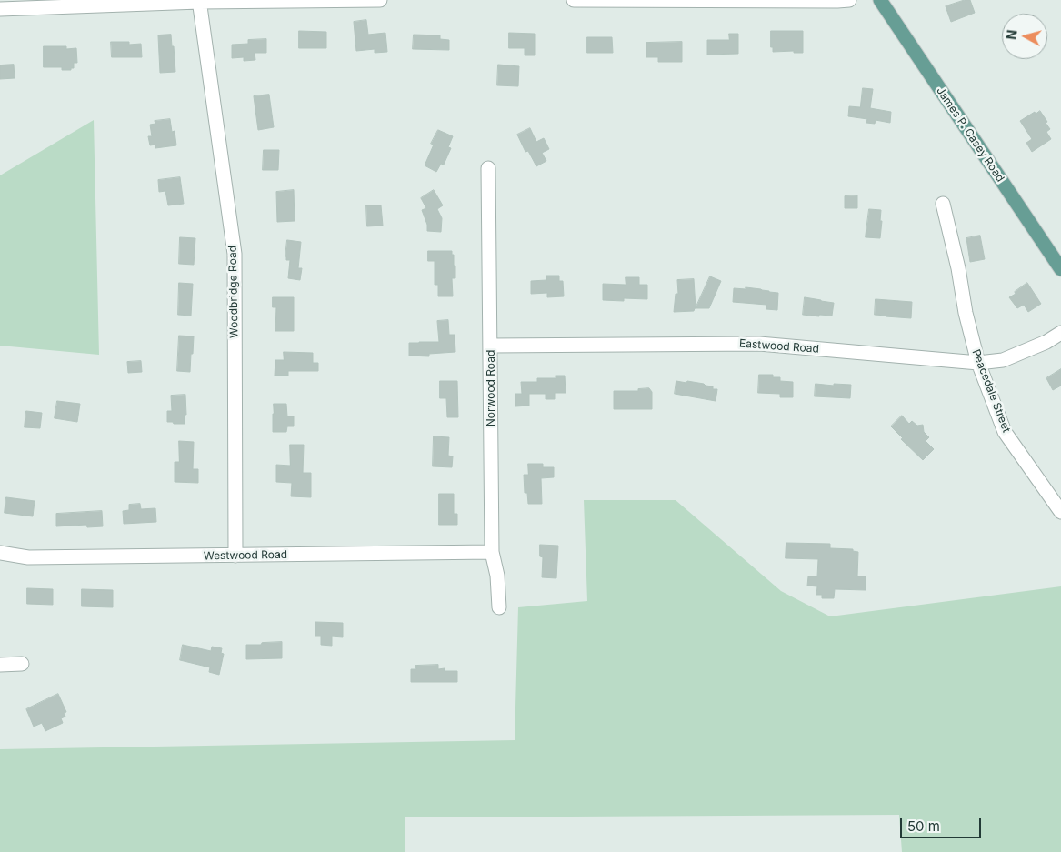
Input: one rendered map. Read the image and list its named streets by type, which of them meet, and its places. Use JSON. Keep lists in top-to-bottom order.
{
  "streets": {
    "main road": ["James P. Casey Road"],
    "street": [
      "Woodbridge Road",
      "Eastwood Road",
      "Norwood Road",
      "Peacedale Street",
      "Westwood Road"
    ]
  },
  "crossings": [
    ["Woodbridge Road", "Westwood Road"],
    ["Eastwood Road", "Norwood Road"],
    ["Eastwood Road", "Peacedale Street"],
    ["Norwood Road", "Westwood Road"]
  ],
  "scale_bar": "50 m",
  "north": "left"
}
